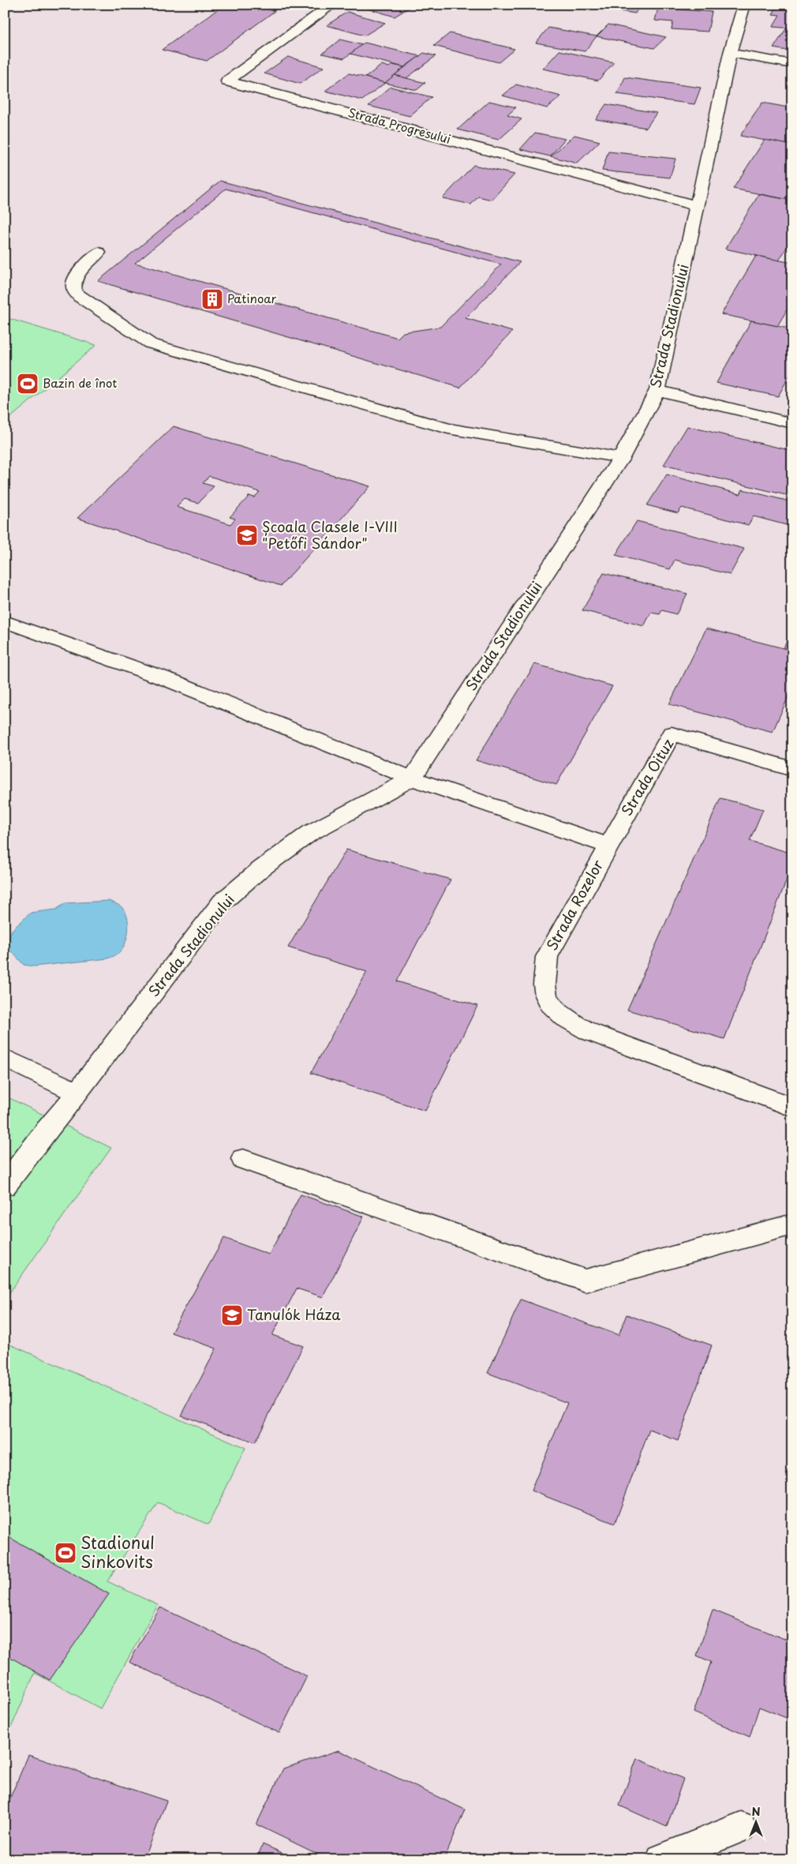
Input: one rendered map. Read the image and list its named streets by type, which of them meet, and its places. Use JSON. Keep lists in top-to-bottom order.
{
  "streets": {
    "street": [
      "Strada Progresului",
      "Strada Stadionului",
      "Strada Oituz",
      "Strada Rozelor"
    ]
  },
  "crossings": [
    ["Strada Progresului", "Strada Stadionului"],
    ["Strada Stadionului", "Strada Rozelor"],
    ["Strada Oituz", "Strada Rozelor"]
  ],
  "places": {
    "building": ["Patinoar"],
    "sports": ["Bazin de înot", "Stadionul Sinkovits"],
    "school or university": ["Școala Clasele I-VIII \"Petőfi Sándor\"", "Tanulók Háza"]
  },
  "north": "top"
}
